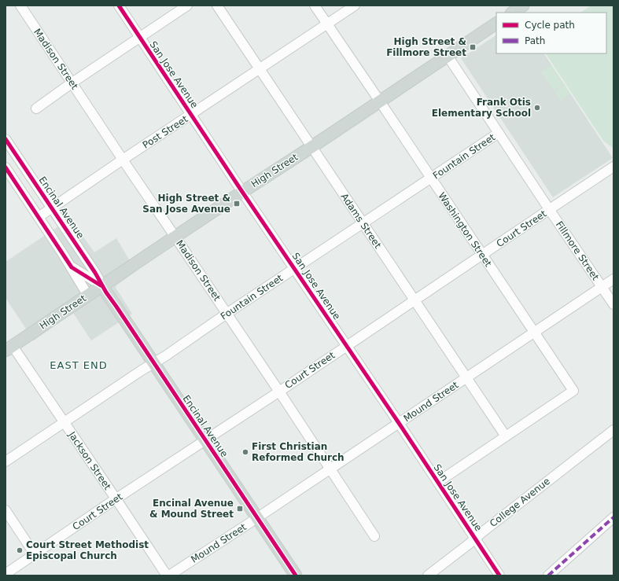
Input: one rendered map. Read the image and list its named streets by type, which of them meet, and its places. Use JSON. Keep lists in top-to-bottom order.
{
  "streets": {
    "main road": ["High Street", "Encinal Avenue"],
    "street": [
      "Madison Street",
      "San Jose Avenue",
      "Post Street",
      "Fountain Street",
      "Adams Street",
      "Court Street",
      "Washington Street",
      "Fillmore Street",
      "Mound Street",
      "Jackson Street",
      "College Avenue"
    ]
  },
  "crossings": [
    ["Madison Street", "Post Street"],
    ["Madison Street", "Fountain Street"],
    ["Madison Street", "High Street"],
    ["Madison Street", "Court Street"],
    ["Madison Street", "Mound Street"],
    ["San Jose Avenue", "Post Street"],
    ["San Jose Avenue", "Fountain Street"],
    ["San Jose Avenue", "High Street"],
    ["San Jose Avenue", "Court Street"],
    ["San Jose Avenue", "Mound Street"],
    ["San Jose Avenue", "College Avenue"],
    ["Post Street", "Encinal Avenue"],
    ["Post Street", "Adams Street"],
    ["Post Street", "Washington Street"],
    ["Fountain Street", "Encinal Avenue"],
    ["Fountain Street", "Adams Street"],
    ["Fountain Street", "Washington Street"],
    ["Fountain Street", "Fillmore Street"],
    ["Fountain Street", "Jackson Street"],
    ["High Street", "Encinal Avenue"],
    ["High Street", "Adams Street"],
    ["High Street", "Washington Street"],
    ["High Street", "Fillmore Street"],
    ["High Street", "Jackson Street"],
    ["Encinal Avenue", "Court Street"],
    ["Encinal Avenue", "Mound Street"],
    ["Adams Street", "Court Street"],
    ["Adams Street", "Washington Street"],
    ["Adams Street", "Mound Street"],
    ["Court Street", "Washington Street"],
    ["Court Street", "Fillmore Street"],
    ["Court Street", "Jackson Street"],
    ["Washington Street", "Mound Street"],
    ["Fillmore Street", "Mound Street"]
  ],
  "districts": ["EAST END"],
  "places": {
    "transit": ["High Street & Fillmore Street", "High Street & San Jose Avenue", "Encinal Avenue & Mound Street"],
    "other": ["Frank Otis Elementary School", "First Christian Reformed Church", "Court Street Methodist Episcopal Church"]
  },
  "legend": ["Cycle path", "Path"]
}
